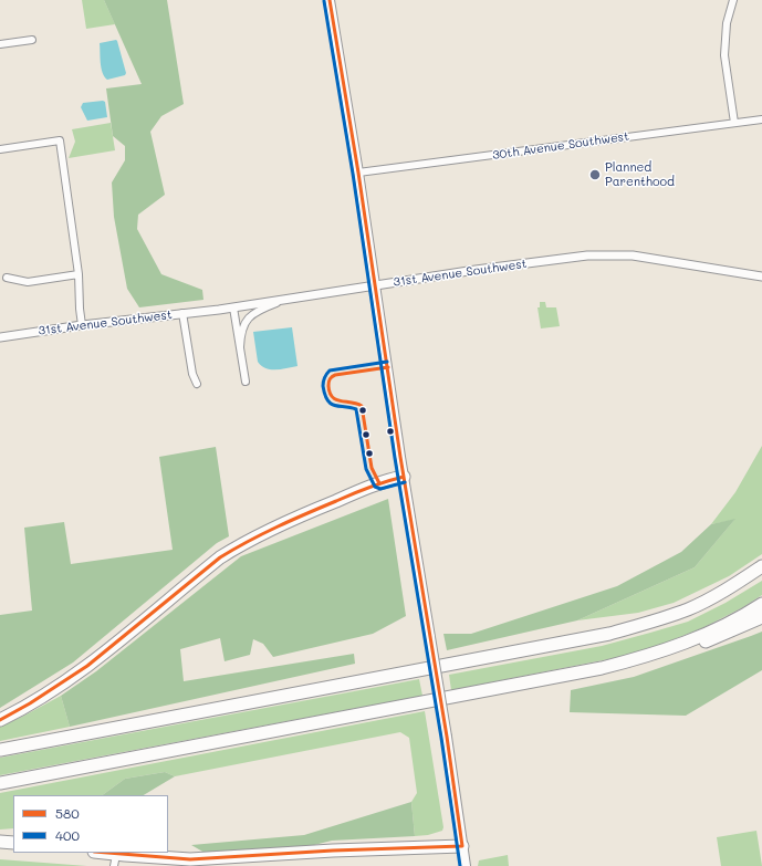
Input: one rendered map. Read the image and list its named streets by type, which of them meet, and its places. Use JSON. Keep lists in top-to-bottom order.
{
  "streets": {
    "street": ["30th Avenue Southwest", "31st Avenue Southwest"]
  },
  "places": ["Planned Parenthood"],
  "lines": ["transit line 580", "transit line 400"],
  "legend": ["580", "400"]
}
